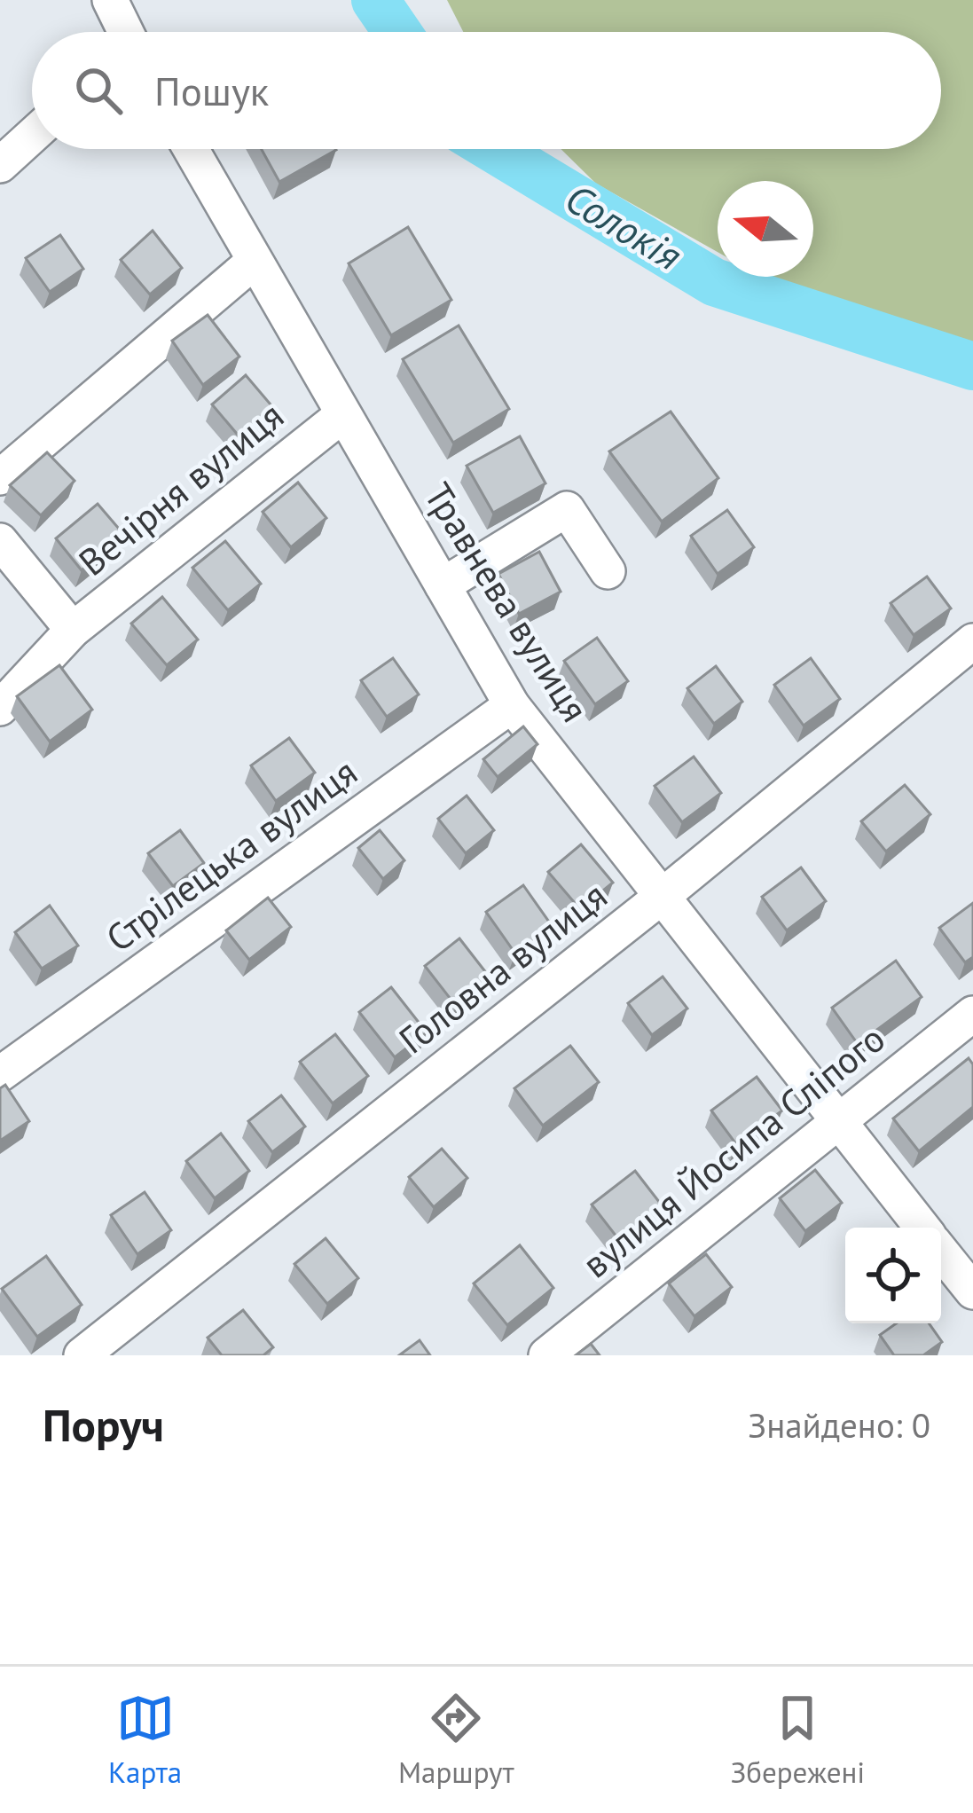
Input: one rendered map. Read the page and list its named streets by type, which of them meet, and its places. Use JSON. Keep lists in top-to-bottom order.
{
  "streets": {
    "street": [
      "Вечірня вулиця",
      "Травнева вулиця",
      "Стрілецька вулиця",
      "Головна вулиця",
      "вулиця Йосипа Сліпого"
    ]
  },
  "crossings": [
    ["Вечірня вулиця", "Травнева вулиця"],
    ["Травнева вулиця", "Стрілецька вулиця"],
    ["Травнева вулиця", "Головна вулиця"],
    ["Травнева вулиця", "вулиця Йосипа Сліпого"]
  ],
  "water": ["Солокія"],
  "north": "left",
  "page": {
    "search": "Пошук",
    "heading": ["Поруч", "Знайдено: 0"],
    "nav": ["Карта", "Маршрут", "Збережені"]
  }
}
